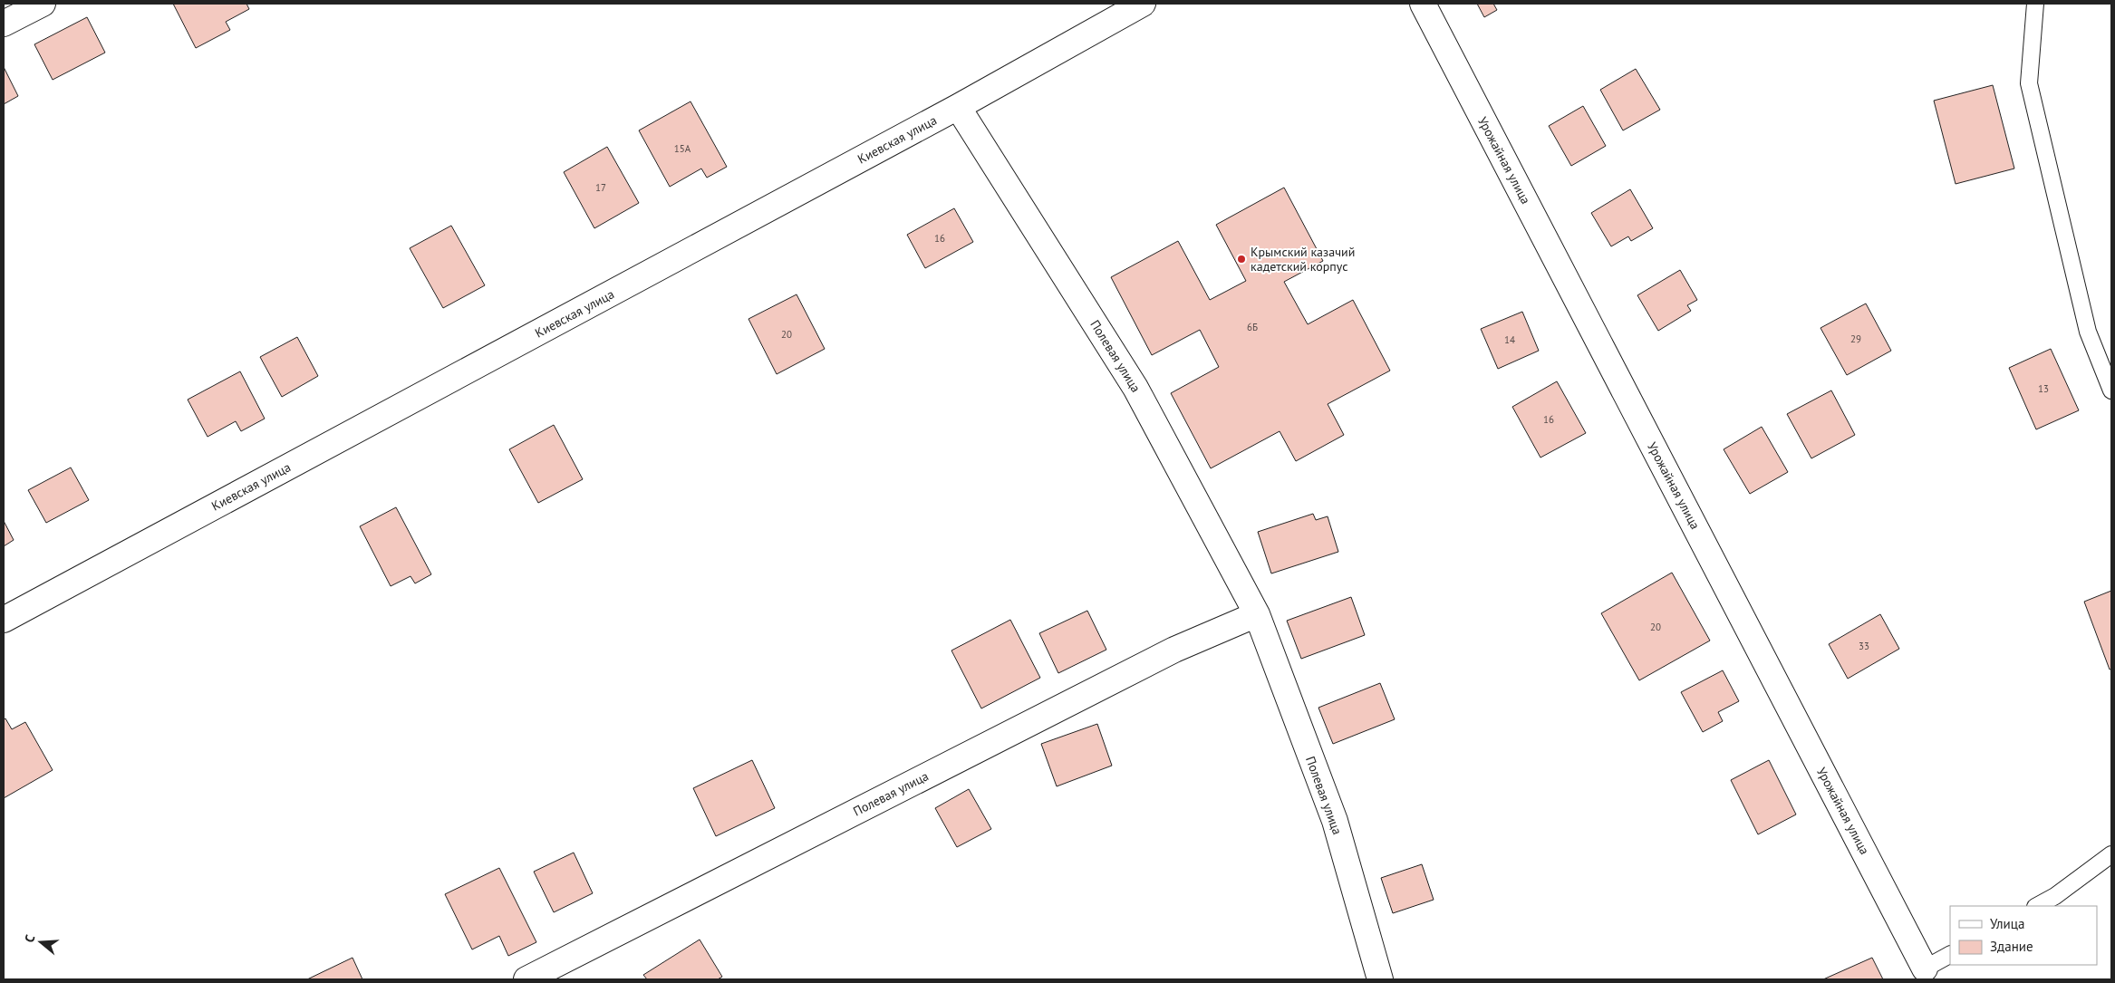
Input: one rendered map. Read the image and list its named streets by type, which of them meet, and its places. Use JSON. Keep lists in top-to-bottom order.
{
  "streets": {
    "street": ["Киевская улица", "Урожайная улица", "Полевая улица"]
  },
  "crossings": [
    ["Киевская улица", "Полевая улица"]
  ],
  "places": ["Крымский казачий кадетский корпус"],
  "house_numbers": [
    "15А",
    "17",
    "16",
    "6Б",
    "20",
    "29",
    "14",
    "13",
    "16",
    "20",
    "33"
  ],
  "legend": ["Улица", "Здание"],
  "north": "left"
}
